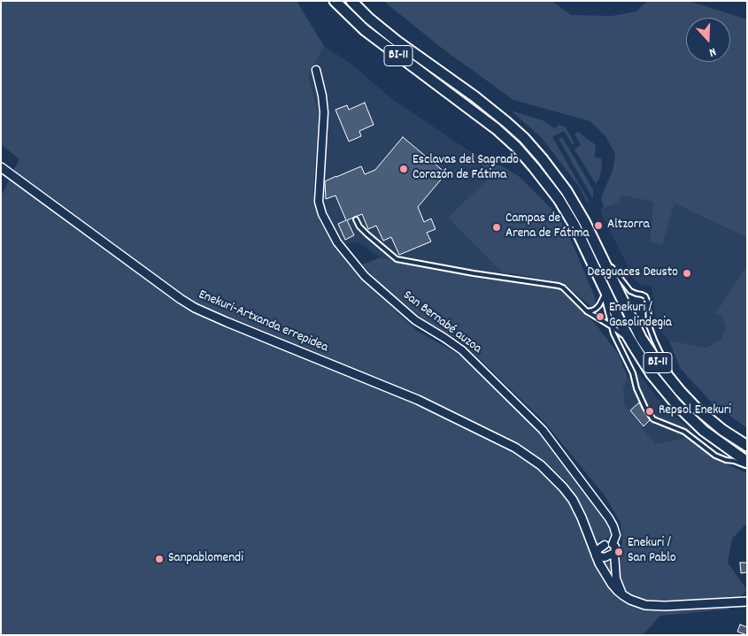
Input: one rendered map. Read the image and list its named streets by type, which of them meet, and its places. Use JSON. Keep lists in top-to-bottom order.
{
  "streets": {
    "main road": ["BI-11"],
    "street": ["Enekuri-Artxanda errepidea", "San Bernabé auzoa"]
  },
  "crossings": [
    ["Enekuri-Artxanda errepidea", "San Bernabé auzoa"]
  ],
  "places": [
    "Esclavas del Sagrado Corazón de Fátima",
    "Altzorra",
    "Campas de Arena de Fátima",
    "Desguaces Deusto",
    "Enekuri / Gasolindegia",
    "Repsol Enekuri",
    "Enekuri / San Pablo",
    "Sanpablomendi"
  ],
  "north": "bottom"
}
